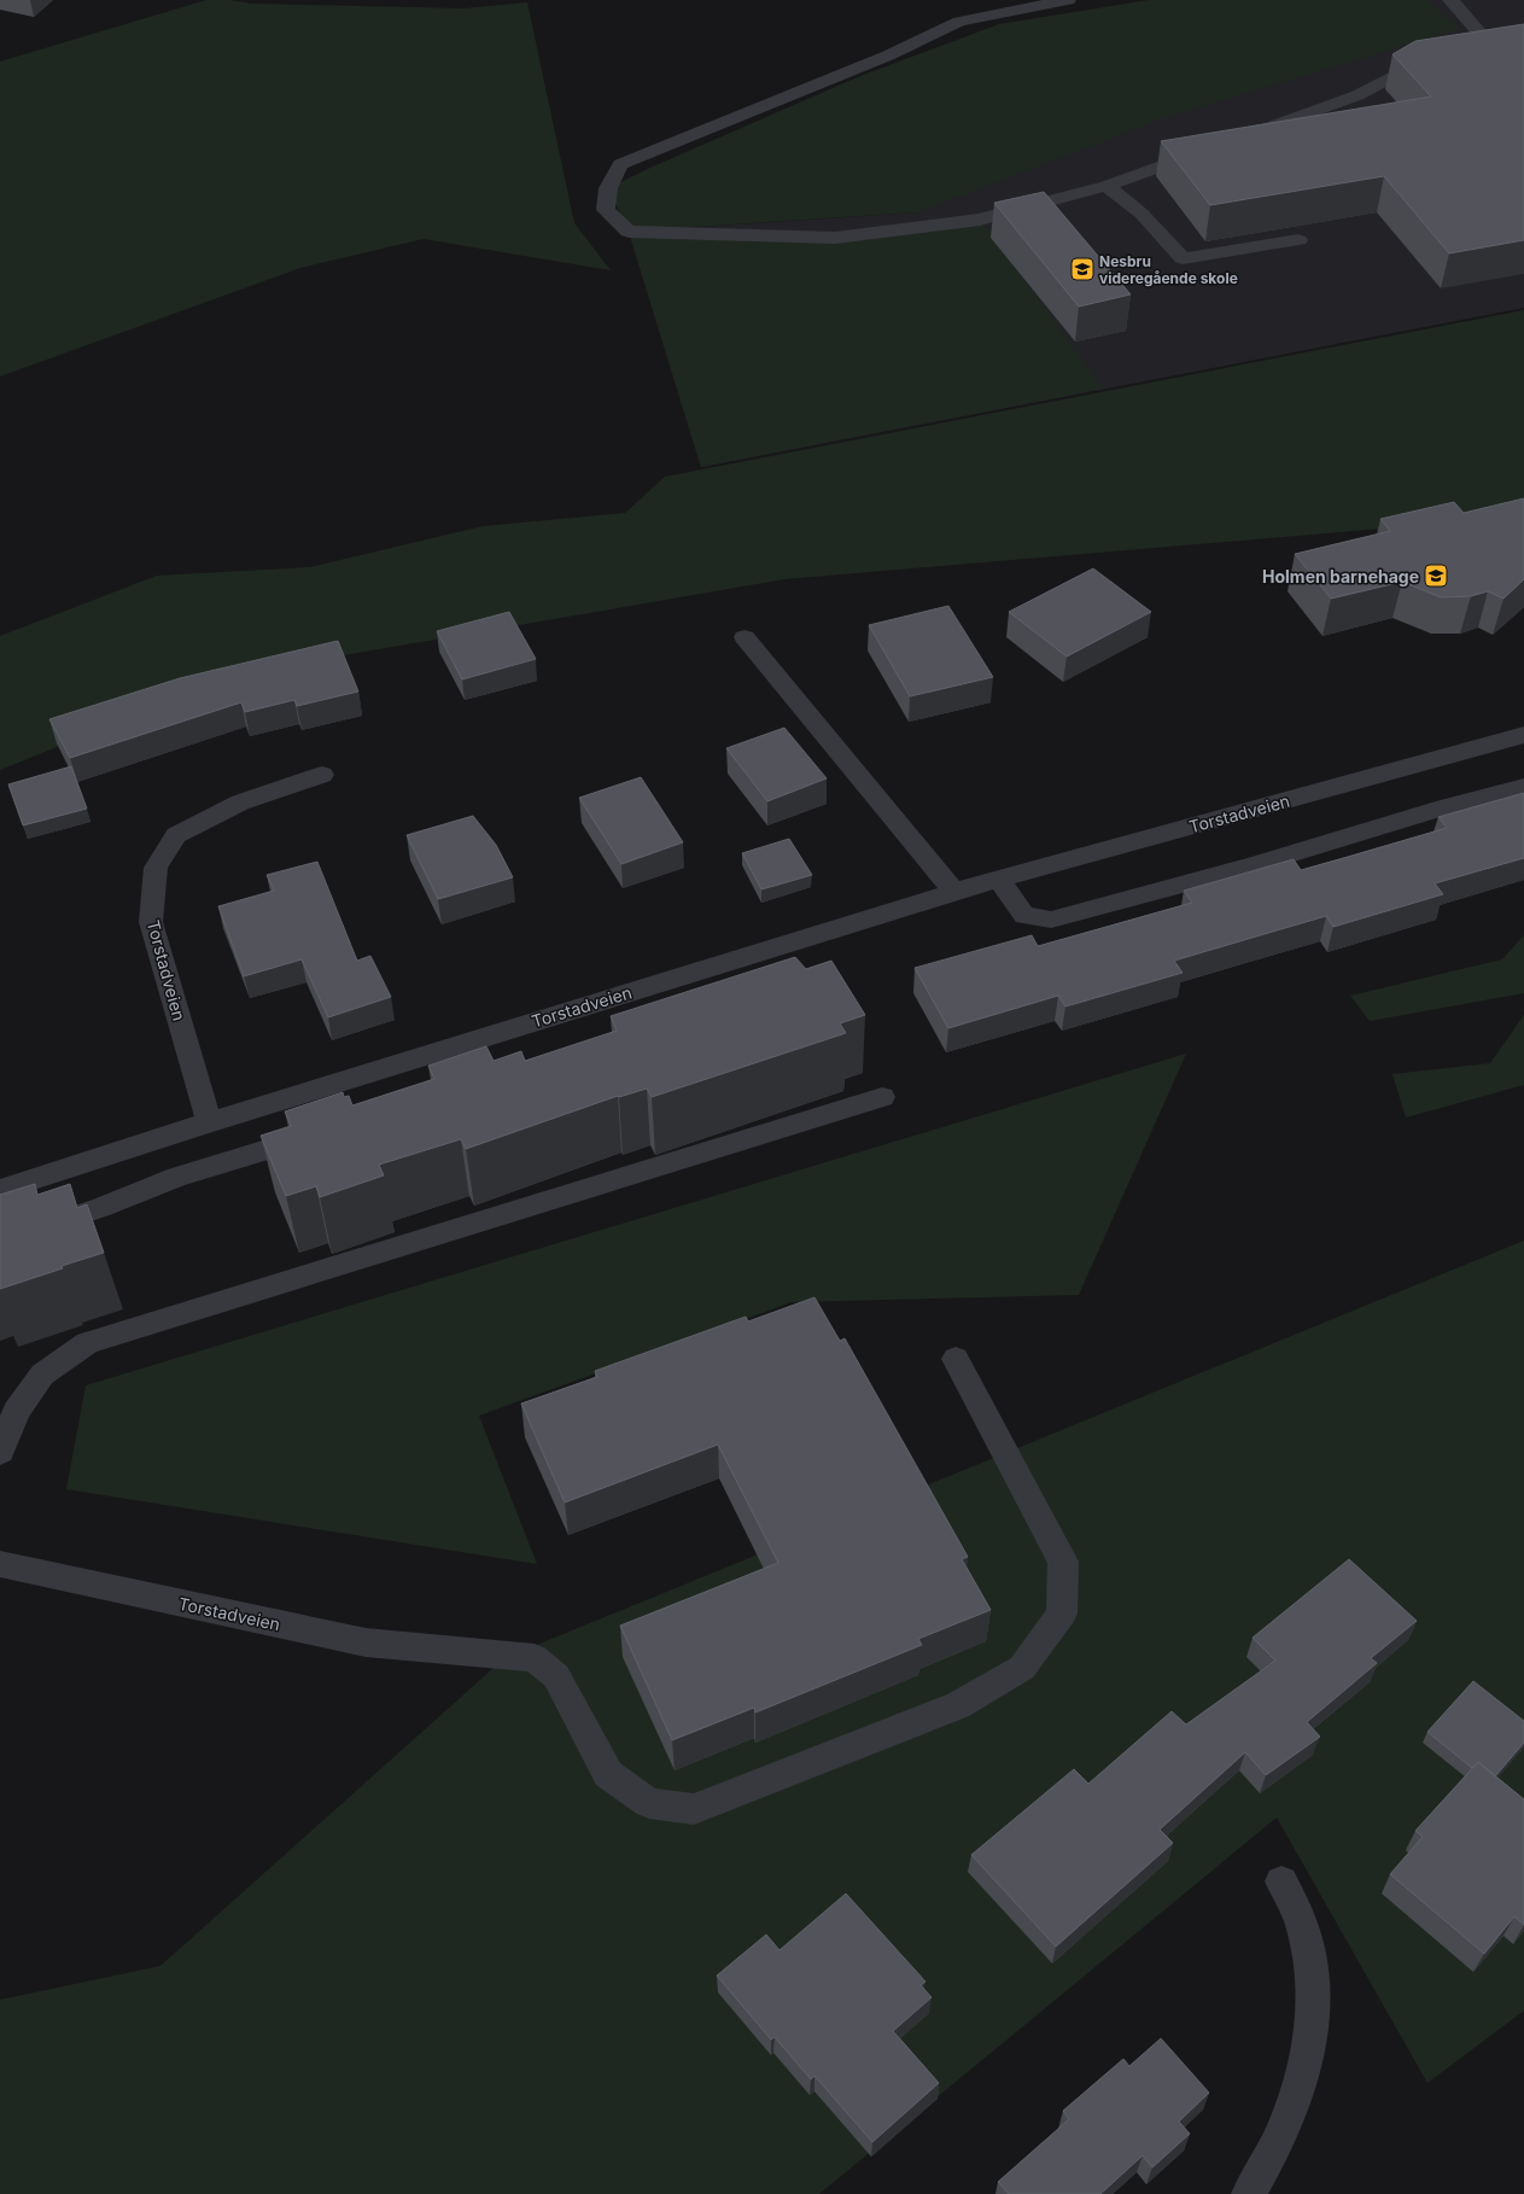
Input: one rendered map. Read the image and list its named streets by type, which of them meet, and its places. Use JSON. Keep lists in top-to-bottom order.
{
  "streets": {
    "street": ["Torstadveien"]
  },
  "places": {
    "school or university": ["Nesbru videregående skole", "Holmen barnehage"]
  }
}
